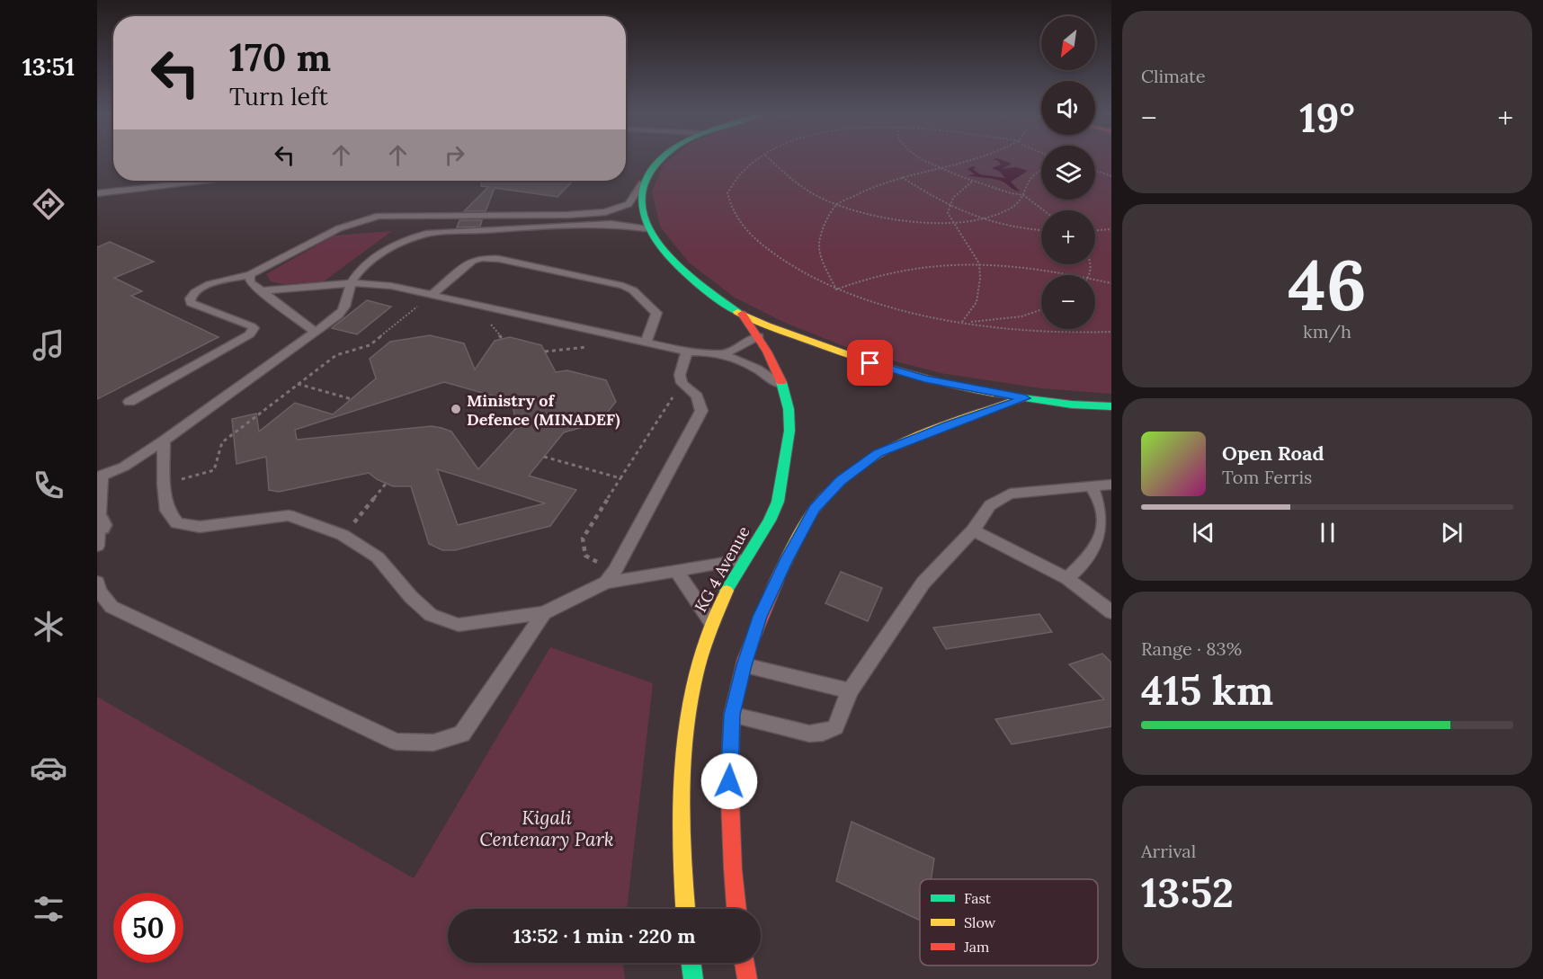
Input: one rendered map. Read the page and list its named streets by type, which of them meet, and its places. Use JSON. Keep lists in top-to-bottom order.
{
  "streets": {
    "main road": ["KG 4 Avenue"]
  },
  "parks": ["Kigali Centenary Park"],
  "places": ["Ministry of Defence (MINADEF)"],
  "legend": ["Fast", "Slow", "Jam"],
  "north": "bottom left",
  "page": {
    "tabs": "13:51",
    "tile": [
      "Climate",
      ["46", "km/h"],
      ["Range · 83%", "415 km"],
      ["Arrival", "13:52"]
    ],
    "map_buttons": ["+", "−"],
    "turn": ["170 m", "Turn left"],
    "heat": ["−", "19°", "+"],
    "song": ["Open Road", "Tom Ferris"],
    "limit": "50",
    "trip": "13:52 · 1 min · 220 m"
  }
}
